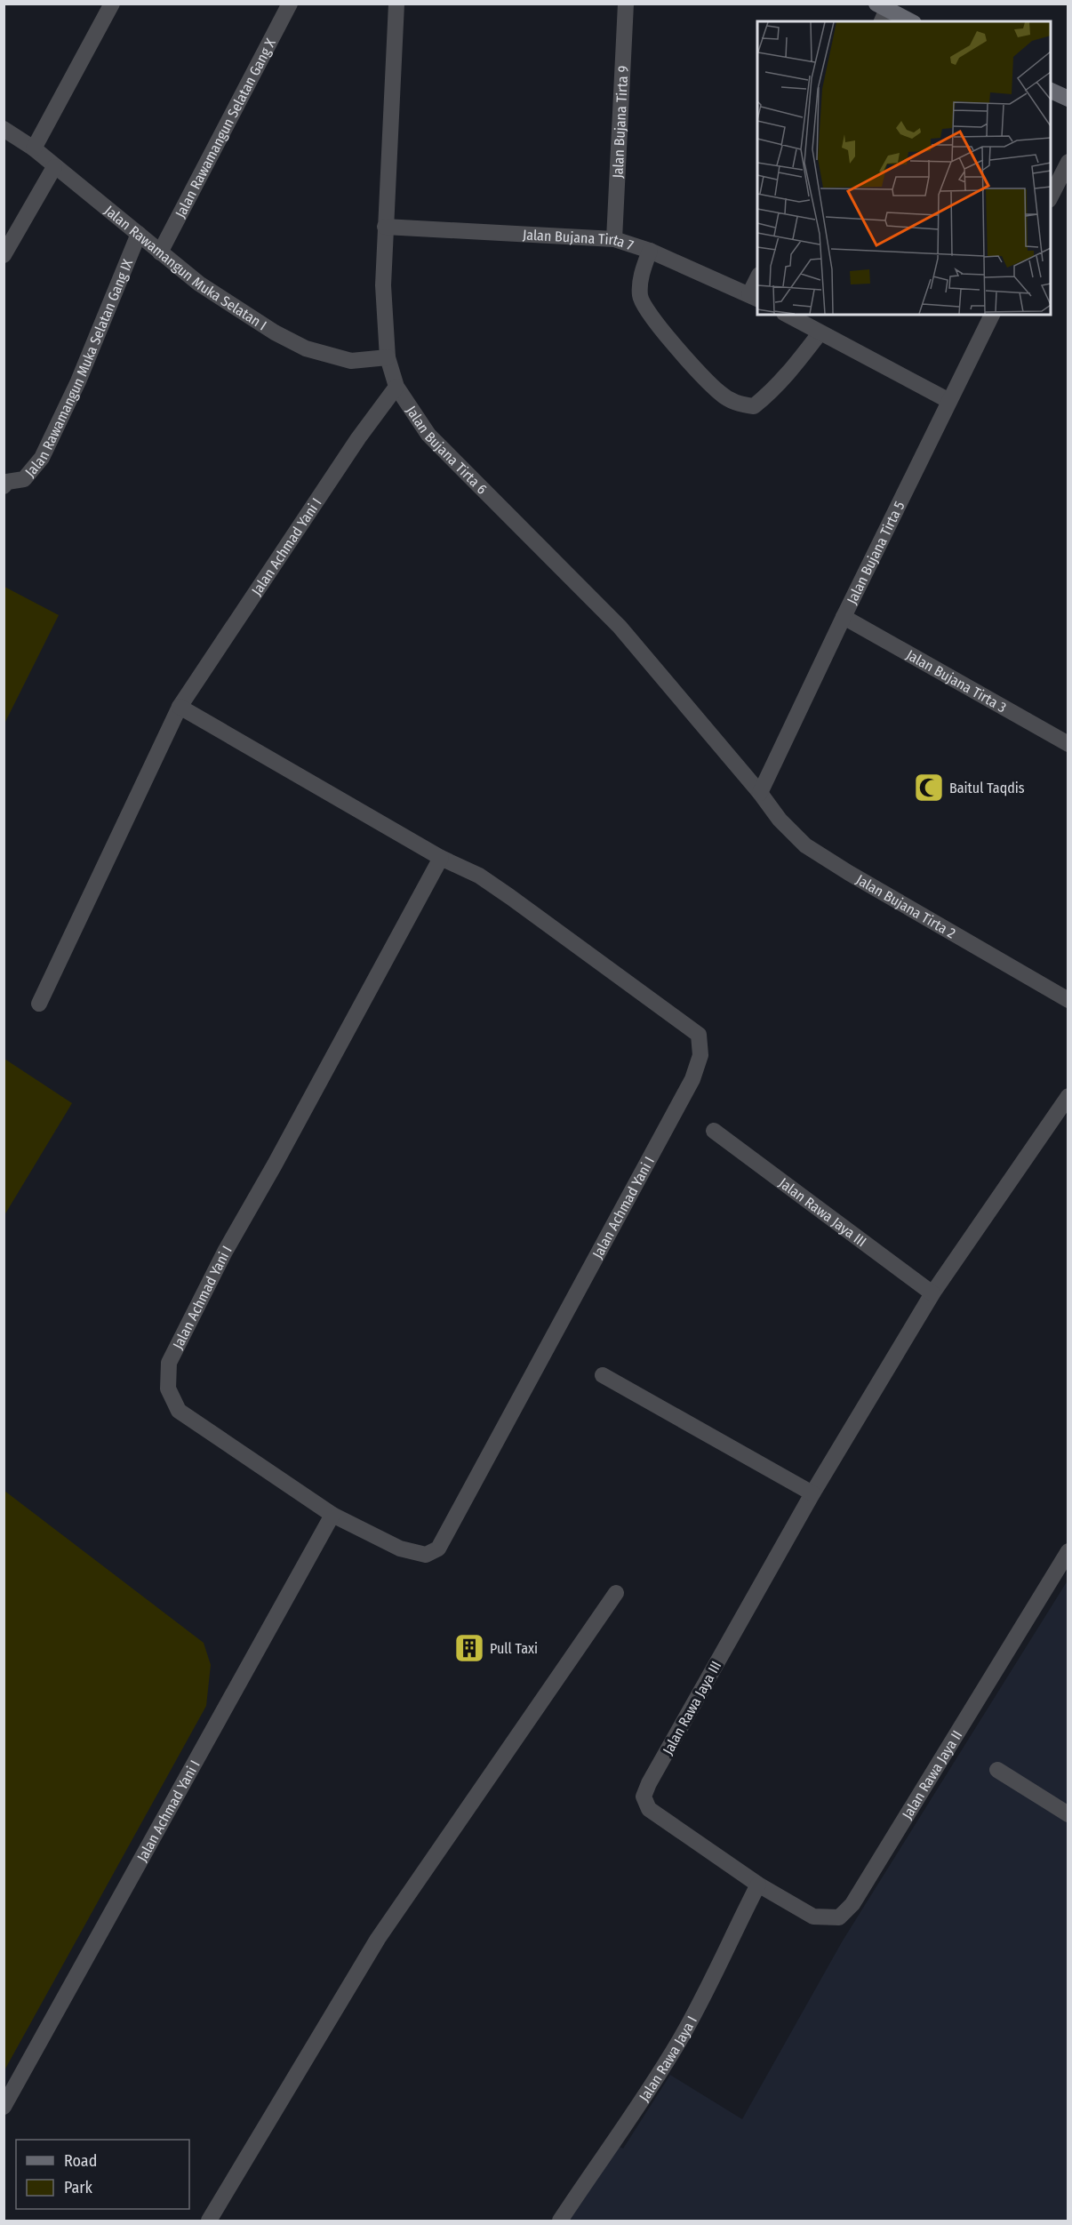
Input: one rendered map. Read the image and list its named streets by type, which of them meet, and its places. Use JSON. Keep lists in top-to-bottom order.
{
  "streets": {
    "street": [
      "Jalan Bujana Tirta 9",
      "Jalan Rawamangun Selatan Gang X",
      "Jalan Bujana Tirta 7",
      "Jalan Rawamangun Muka Selatan I",
      "Jalan Rawamangun Muka Selatan Gang IX",
      "Jalan Bujana Tirta 6",
      "Jalan Achmad Yani I",
      "Jalan Bujana Tirta 5",
      "Jalan Bujana Tirta 3",
      "Jalan Bujana Tirta 2",
      "Jalan Rawa Jaya III",
      "Jalan Rawa Jaya II",
      "Jalan Rawa Jaya I"
    ]
  },
  "crossings": [
    ["Jalan Bujana Tirta 9", "Jalan Bujana Tirta 7"],
    ["Jalan Rawamangun Selatan Gang X", "Jalan Rawamangun Muka Selatan I"],
    ["Jalan Bujana Tirta 7", "Jalan Bujana Tirta 6"],
    ["Jalan Rawamangun Muka Selatan I", "Jalan Rawamangun Muka Selatan Gang IX"],
    ["Jalan Rawamangun Muka Selatan I", "Jalan Bujana Tirta 6"],
    ["Jalan Bujana Tirta 6", "Jalan Achmad Yani I"],
    ["Jalan Bujana Tirta 6", "Jalan Bujana Tirta 5"],
    ["Jalan Bujana Tirta 6", "Jalan Bujana Tirta 2"],
    ["Jalan Bujana Tirta 5", "Jalan Bujana Tirta 3"],
    ["Jalan Bujana Tirta 5", "Jalan Bujana Tirta 2"],
    ["Jalan Rawa Jaya III", "Jalan Rawa Jaya II"],
    ["Jalan Rawa Jaya III", "Jalan Rawa Jaya I"],
    ["Jalan Rawa Jaya II", "Jalan Rawa Jaya I"]
  ],
  "places": {
    "mosque": ["Baitul Taqdis"],
    "building": ["Pull Taxi"]
  },
  "legend": ["Road", "Park"]
}
